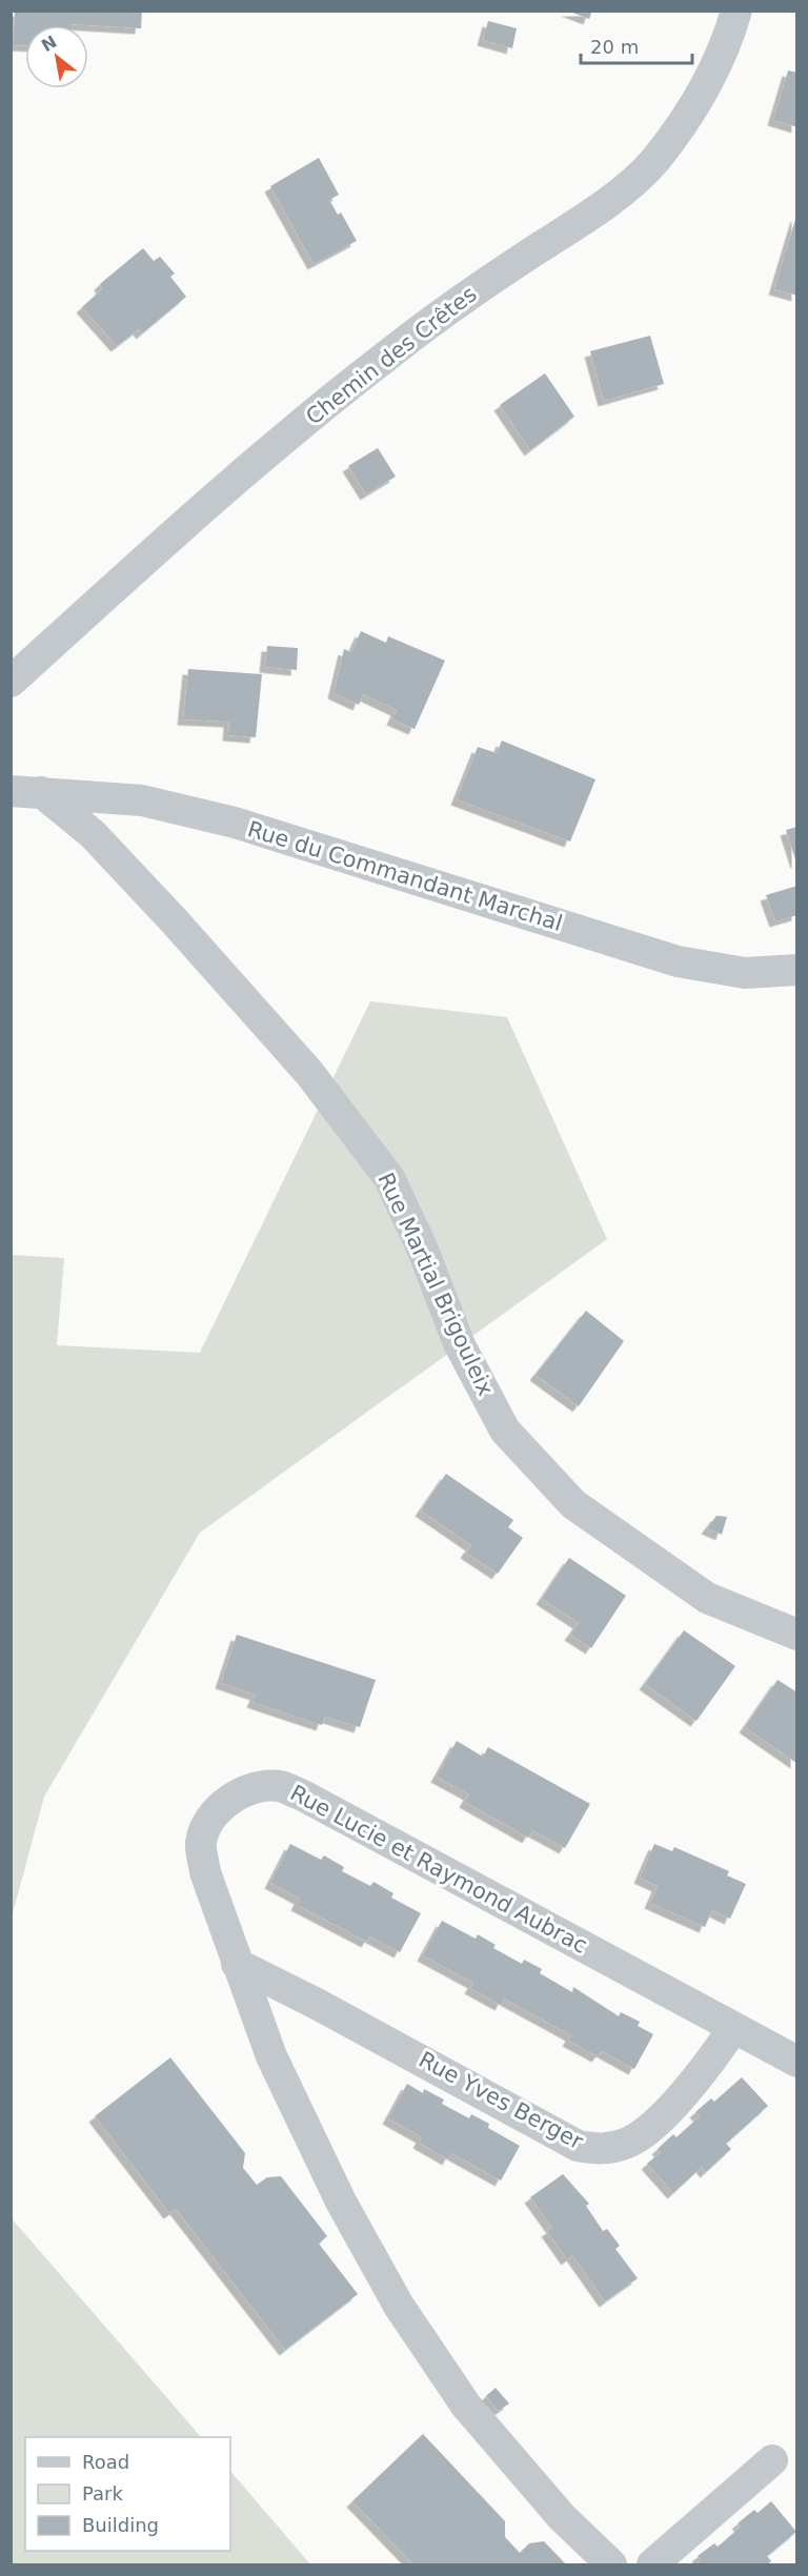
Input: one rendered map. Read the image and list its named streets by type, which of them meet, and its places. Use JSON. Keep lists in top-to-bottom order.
{
  "streets": {
    "street": [
      "Chemin des Crêtes",
      "Rue du Commandant Marchal",
      "Rue Martial Brigouleix",
      "Rue Lucie et Raymond Aubrac",
      "Rue Yves Berger"
    ]
  },
  "crossings": [
    ["Rue du Commandant Marchal", "Rue Martial Brigouleix"],
    ["Rue Lucie et Raymond Aubrac", "Rue Yves Berger"]
  ],
  "legend": ["Road", "Park", "Building"],
  "scale_bar": "20 m",
  "north": "top left"
}
